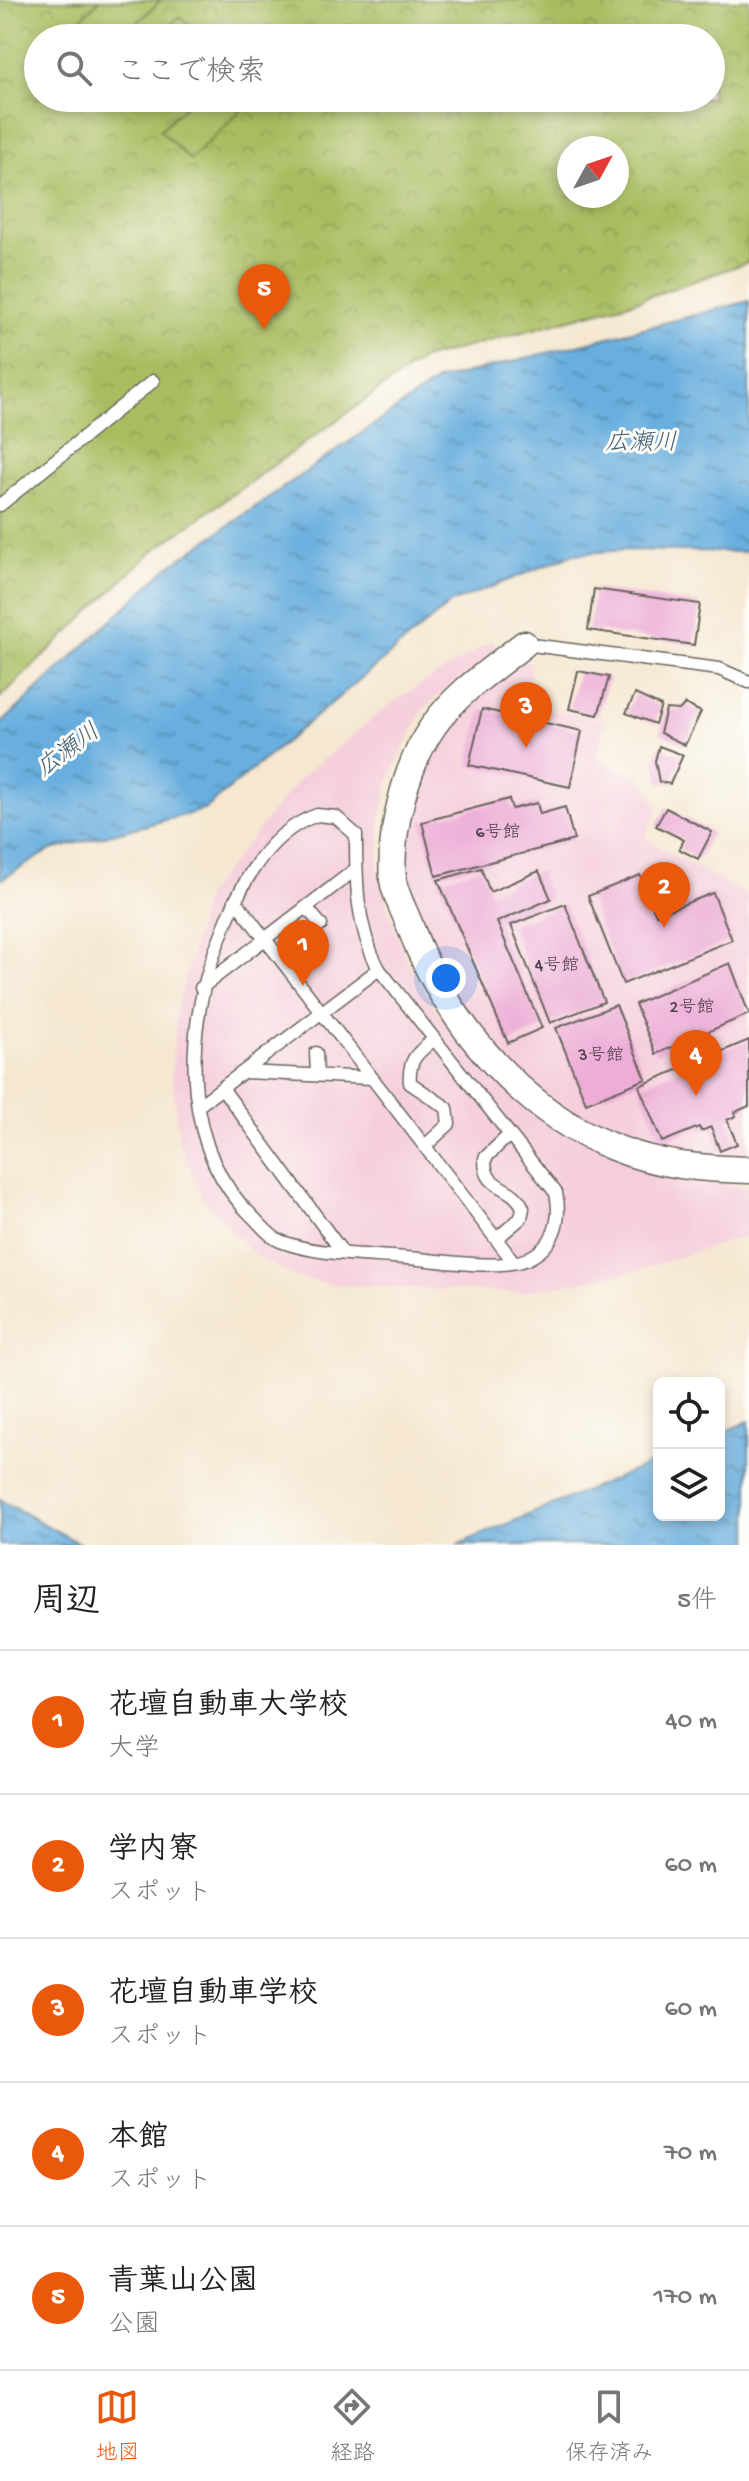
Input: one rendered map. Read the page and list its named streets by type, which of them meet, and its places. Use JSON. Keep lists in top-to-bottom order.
{
  "water": ["広瀬川"],
  "house_numbers": [
    "6号館",
    "4号館",
    "2号館",
    "3号館"
  ],
  "north": "top right",
  "page": {
    "search": "ここで検索",
    "pins": [
      "5",
      "3",
      "2",
      "1",
      "4"
    ],
    "heading": ["周辺", "5件"],
    "list": [
      {
        "mark": "1",
        "name": "花壇自動車大学校",
        "note": "大学",
        "value": "40 m"
      },
      {
        "mark": "2",
        "name": "学内寮",
        "note": "スポット",
        "value": "60 m"
      },
      {
        "mark": "3",
        "name": "花壇自動車学校",
        "note": "スポット",
        "value": "60 m"
      },
      {
        "mark": "4",
        "name": "本館",
        "note": "スポット",
        "value": "70 m"
      },
      {
        "mark": "5",
        "name": "青葉山公園",
        "note": "公園",
        "value": "170 m"
      }
    ],
    "nav": ["地図", "経路", "保存済み"]
  }
}
